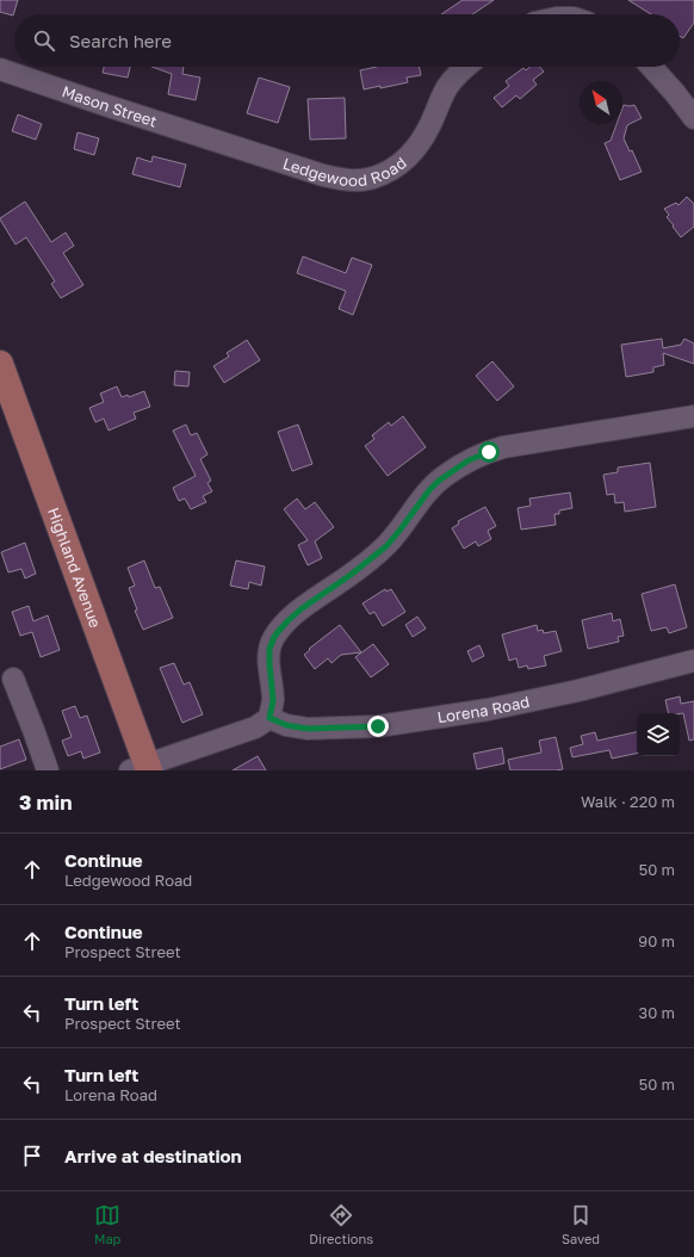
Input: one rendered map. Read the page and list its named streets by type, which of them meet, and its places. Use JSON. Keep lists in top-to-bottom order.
{
  "streets": {
    "main road": ["Highland Avenue"],
    "street": ["Mason Street", "Ledgewood Road", "Lorena Road"]
  },
  "crossings": [
    ["Mason Street", "Ledgewood Road"]
  ],
  "north": "top left",
  "page": {
    "search": "Search here",
    "heading": ["3 min", "Walk · 220 m"],
    "list": [
      ["Continue", "Ledgewood Road", "50 m"],
      ["Continue", "Prospect Street", "90 m"],
      ["Turn left", "Prospect Street", "30 m"],
      ["Turn left", "Lorena Road", "50 m"],
      "Arrive at destination"
    ],
    "nav": ["Map", "Directions", "Saved"]
  }
}
